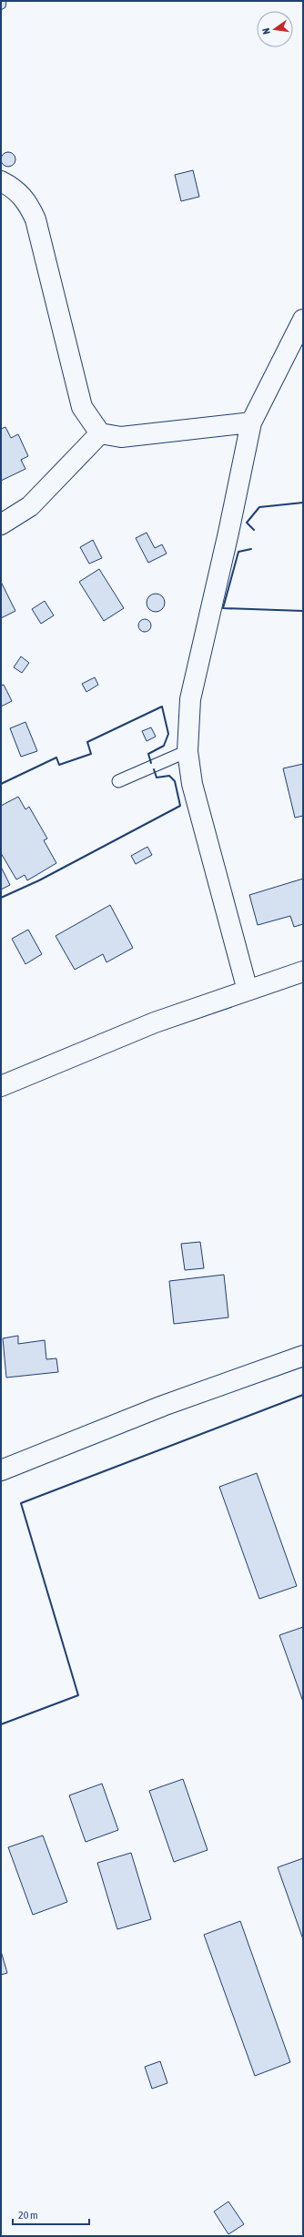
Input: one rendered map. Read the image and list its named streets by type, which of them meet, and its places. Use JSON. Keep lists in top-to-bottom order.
{
  "scale_bar": "20 m",
  "north": "left"
}
